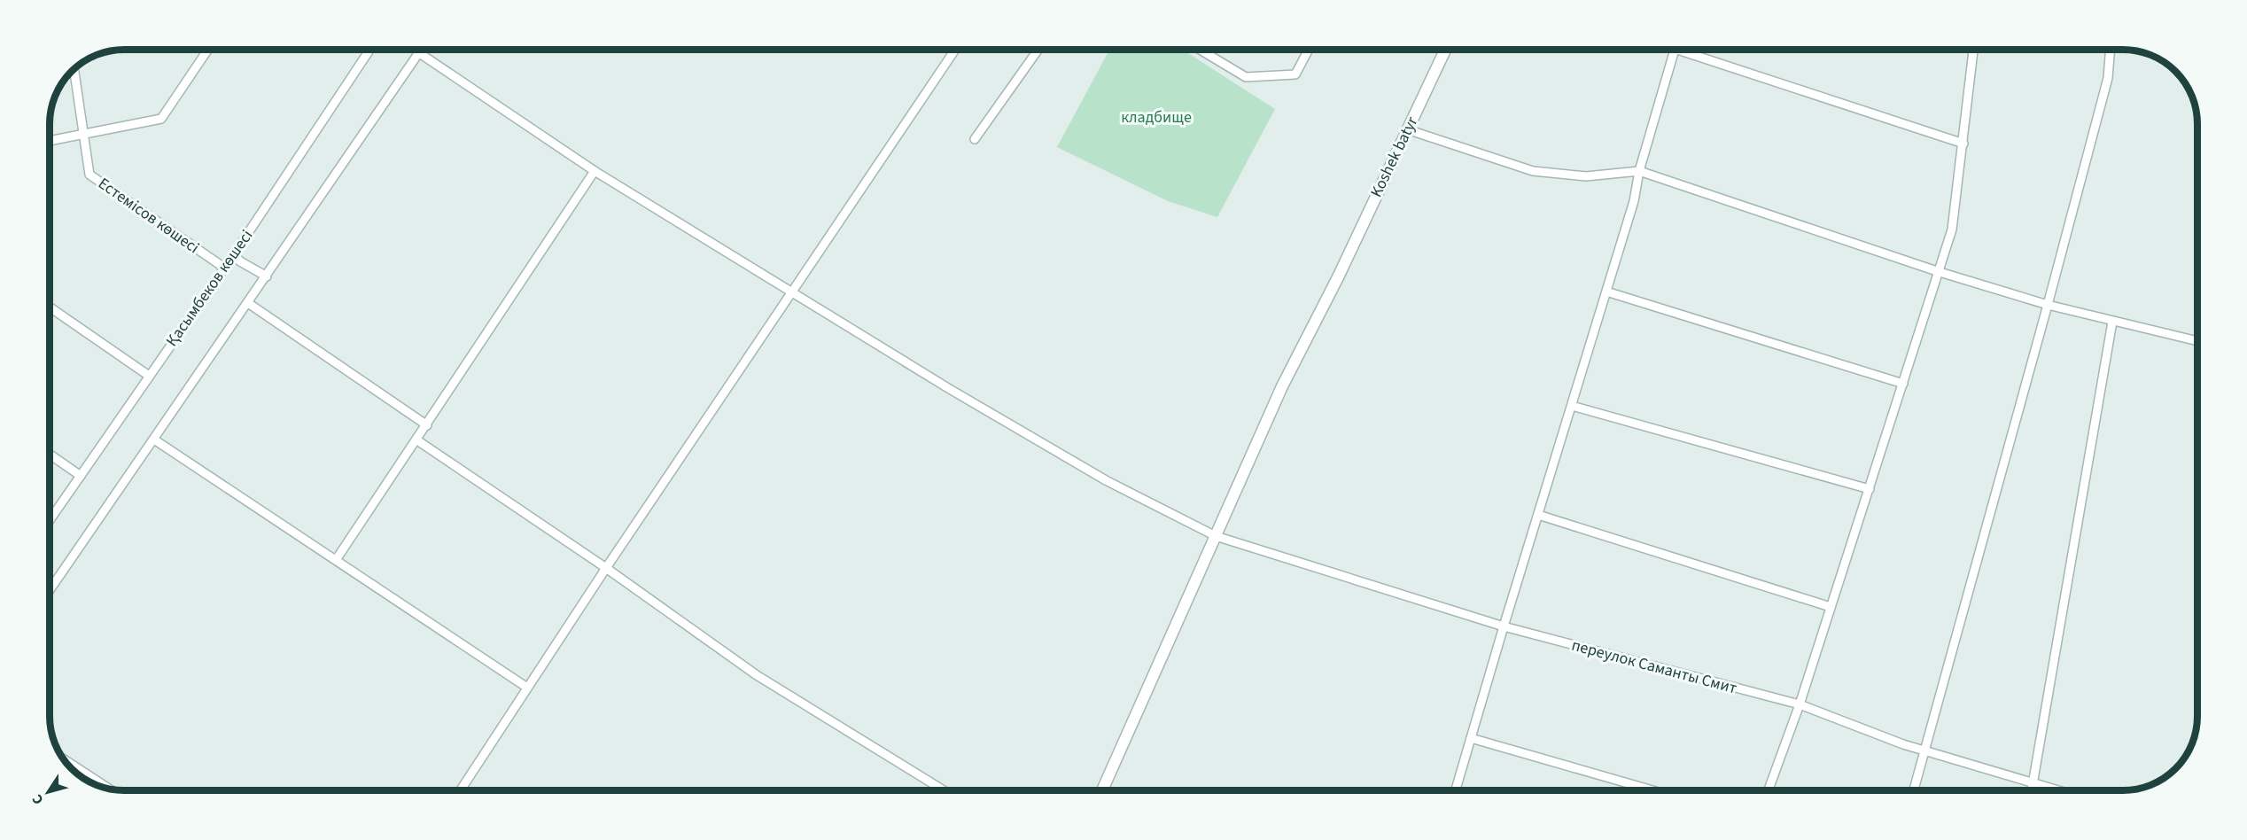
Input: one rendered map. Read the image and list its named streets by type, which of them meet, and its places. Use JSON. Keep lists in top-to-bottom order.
{
  "streets": {
    "street": [
      "Koshek batyr",
      "Естемісов көшесі",
      "Қасымбеков көшесі",
      "переулок Саманты Смит"
    ]
  },
  "crossings": [
    ["Koshek batyr", "переулок Саманты Смит"],
    ["Естемісов көшесі", "Қасымбеков көшесі"]
  ],
  "parks": ["кладбище"],
  "north": "bottom left"
}
